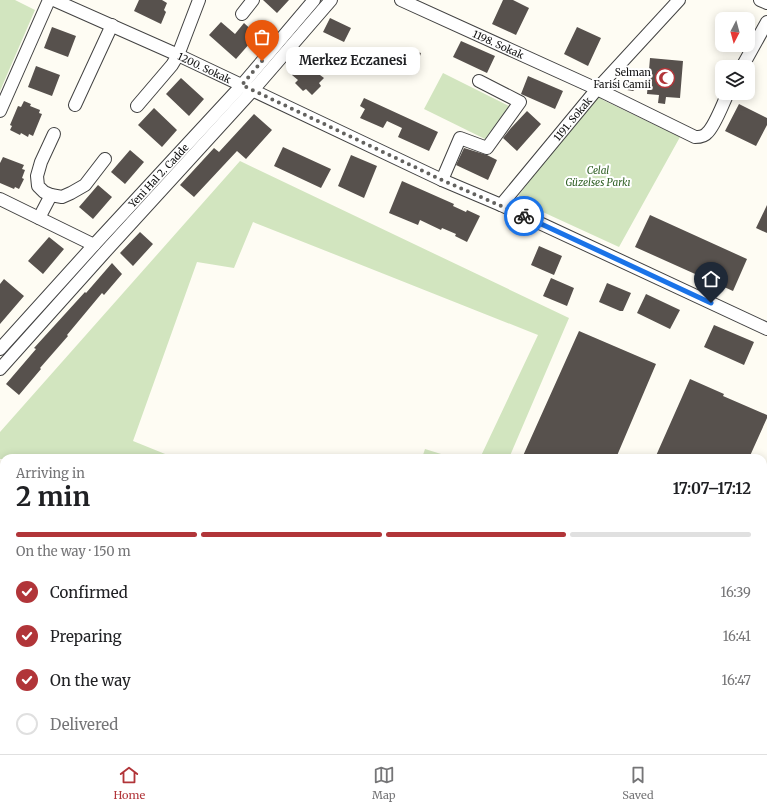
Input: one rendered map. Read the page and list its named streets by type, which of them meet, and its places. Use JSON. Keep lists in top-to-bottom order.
{
  "streets": {
    "street": [
      "1198. Sokak",
      "1200. Sokak",
      "1191. Sokak",
      "Yeni Hal 2. Cadde"
    ]
  },
  "crossings": [
    ["1198. Sokak", "1191. Sokak"],
    ["1200. Sokak", "1191. Sokak"],
    ["1200. Sokak", "Yeni Hal 2. Cadde"]
  ],
  "parks": ["Celal Güzelses Parkı"],
  "places": {
    "other": ["Merkez Eczanesi"],
    "mosque": ["Selman Farisi Camii"]
  },
  "north": "bottom",
  "page": {
    "bubble": "Merkez Eczanesi",
    "heading": ["2 min", "Arriving in", "17:07–17:12"],
    "bar": "On the way · 150 m",
    "list": [
      ["Confirmed", "16:39"],
      ["Preparing", "16:41"],
      ["On the way", "16:47"],
      "Delivered"
    ],
    "tabs": ["Home", "Map", "Saved"]
  }
}
